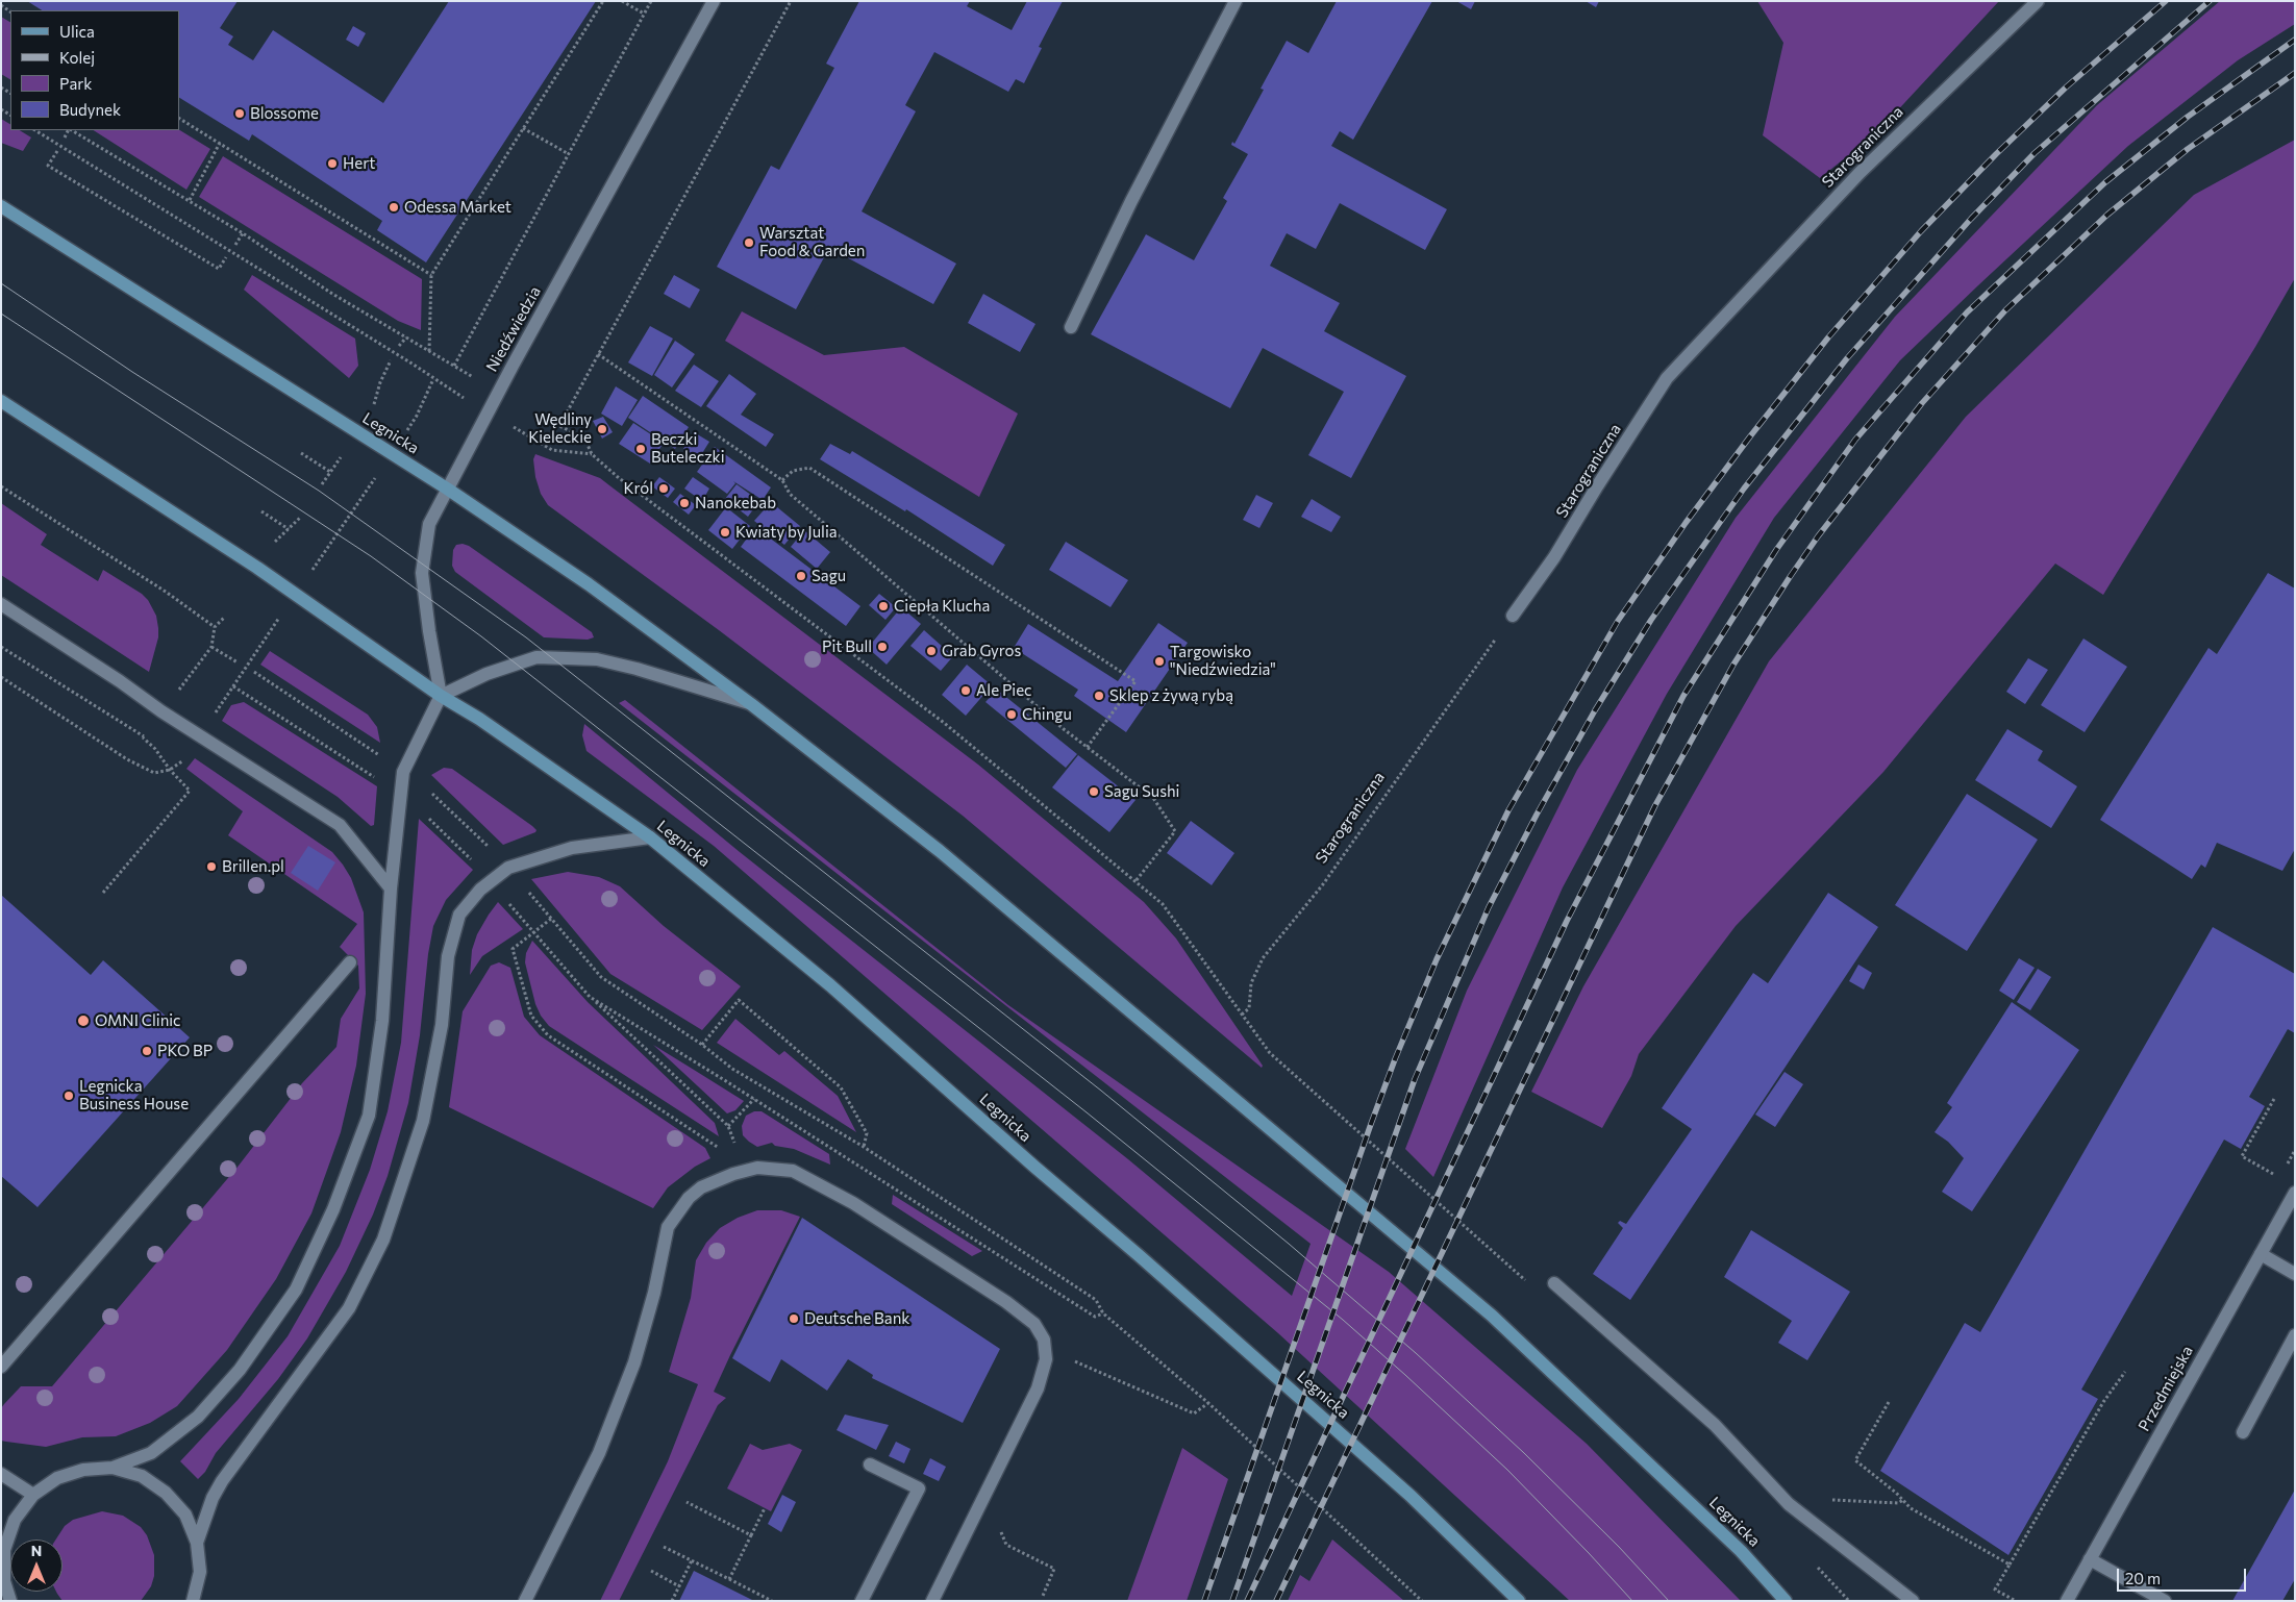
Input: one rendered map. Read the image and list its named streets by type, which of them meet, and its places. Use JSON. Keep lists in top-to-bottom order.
{
  "streets": {
    "main road": ["Legnicka"],
    "street": ["Starograniczna", "Niedźwiedzia", "Przedmiejska"]
  },
  "crossings": [
    ["Niedźwiedzia", "Legnicka"]
  ],
  "places": [
    "Blossome",
    "Hert",
    "Odessa Market",
    "Warsztat Food & Garden",
    "Wędliny Kieleckie",
    "Beczki Buteleczki",
    "Król",
    "Nanokebab",
    "Kwiaty by Julia",
    "Sagu",
    "Ciepła Klucha",
    "Pit Bull",
    "Grab Gyros",
    "Targowisko \"Niedźwiedzia\"",
    "Ale Piec",
    "Sklep z żywą rybą",
    "Chingu",
    "Sagu Sushi",
    "Brillen.pl",
    "OMNI Clinic",
    "PKO BP",
    "Legnicka Business House",
    "Deutsche Bank"
  ],
  "legend": [
    "Ulica",
    "Kolej",
    "Park",
    "Budynek"
  ],
  "scale_bar": "20 m",
  "north": "top"
}
